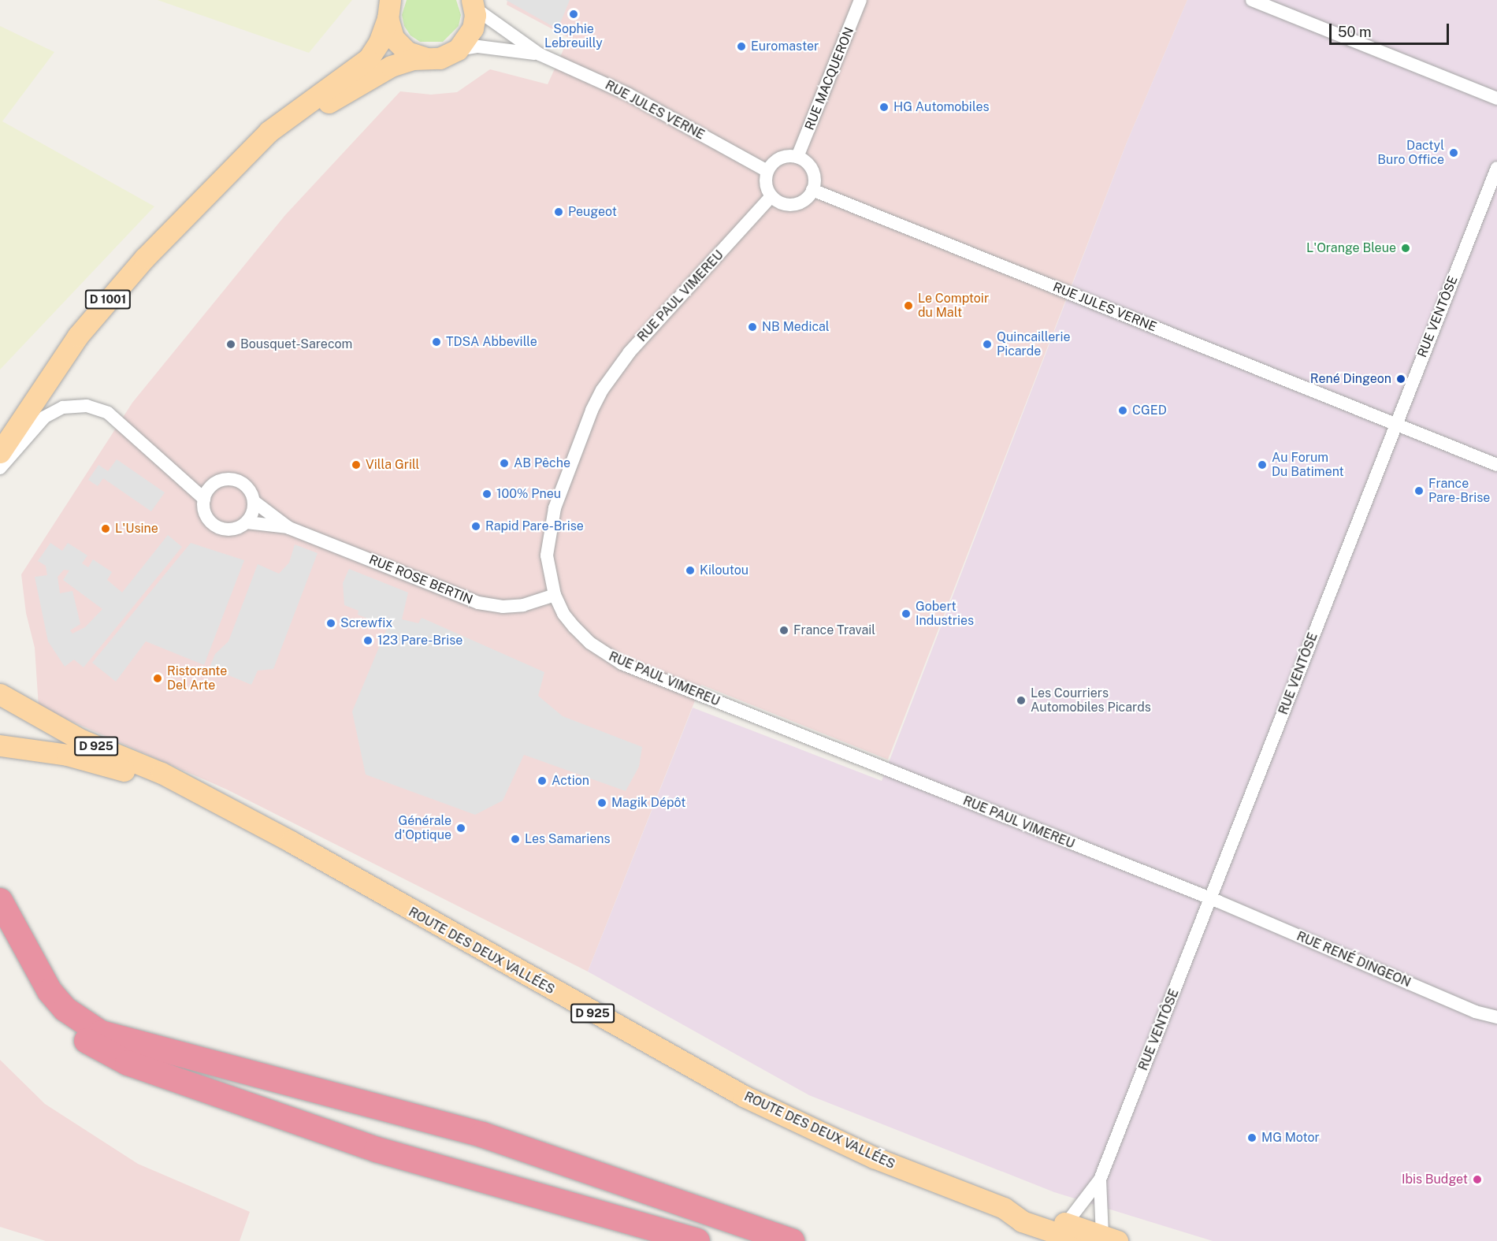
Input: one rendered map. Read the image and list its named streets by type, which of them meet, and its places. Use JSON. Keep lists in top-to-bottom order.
{
  "streets": {
    "main road": ["D 1001", "D 925", "ROUTE DES DEUX VALLÉES"],
    "street": [
      "RUE MACQUERON",
      "RUE JULES VERNE",
      "RUE PAUL VIMEREU",
      "RUE VENTÔSE",
      "RUE ROSE BERTIN",
      "RUE RENÉ DINGEON"
    ]
  },
  "crossings": [
    ["RUE MACQUERON", "RUE JULES VERNE"],
    ["RUE MACQUERON", "RUE PAUL VIMEREU"],
    ["RUE JULES VERNE", "RUE PAUL VIMEREU"],
    ["RUE JULES VERNE", "RUE VENTÔSE"],
    ["RUE PAUL VIMEREU", "RUE VENTÔSE"],
    ["RUE PAUL VIMEREU", "RUE ROSE BERTIN"],
    ["RUE PAUL VIMEREU", "RUE RENÉ DINGEON"],
    ["RUE VENTÔSE", "ROUTE DES DEUX VALLÉES"],
    ["RUE VENTÔSE", "RUE RENÉ DINGEON"]
  ],
  "places": [
    "Sophie Lebreuilly",
    "Euromaster",
    "HG Automobiles",
    "Dactyl Buro Office",
    "Peugeot",
    "L'Orange Bleue",
    "Le Comptoir du Malt",
    "NB Medical",
    "TDSA Abbeville",
    "Bousquet-Sarecom",
    "Quincaillerie Picarde",
    "René Dingeon",
    "CGED",
    "AB Pêche",
    "Villa Grill",
    "Au Forum Du Batiment",
    "France Pare-Brise",
    "100% Pneu",
    "Rapid Pare-Brise",
    "L'Usine",
    "Kiloutou",
    "Gobert Industries",
    "Screwfix",
    "France Travail",
    "123 Pare-Brise",
    "Ristorante Del Arte",
    "Les Courriers Automobiles Picards",
    "Action",
    "Magik Dépôt",
    "Générale d'Optique",
    "Les Samariens",
    "MG Motor",
    "Ibis Budget"
  ],
  "scale_bar": "50 m"
}
